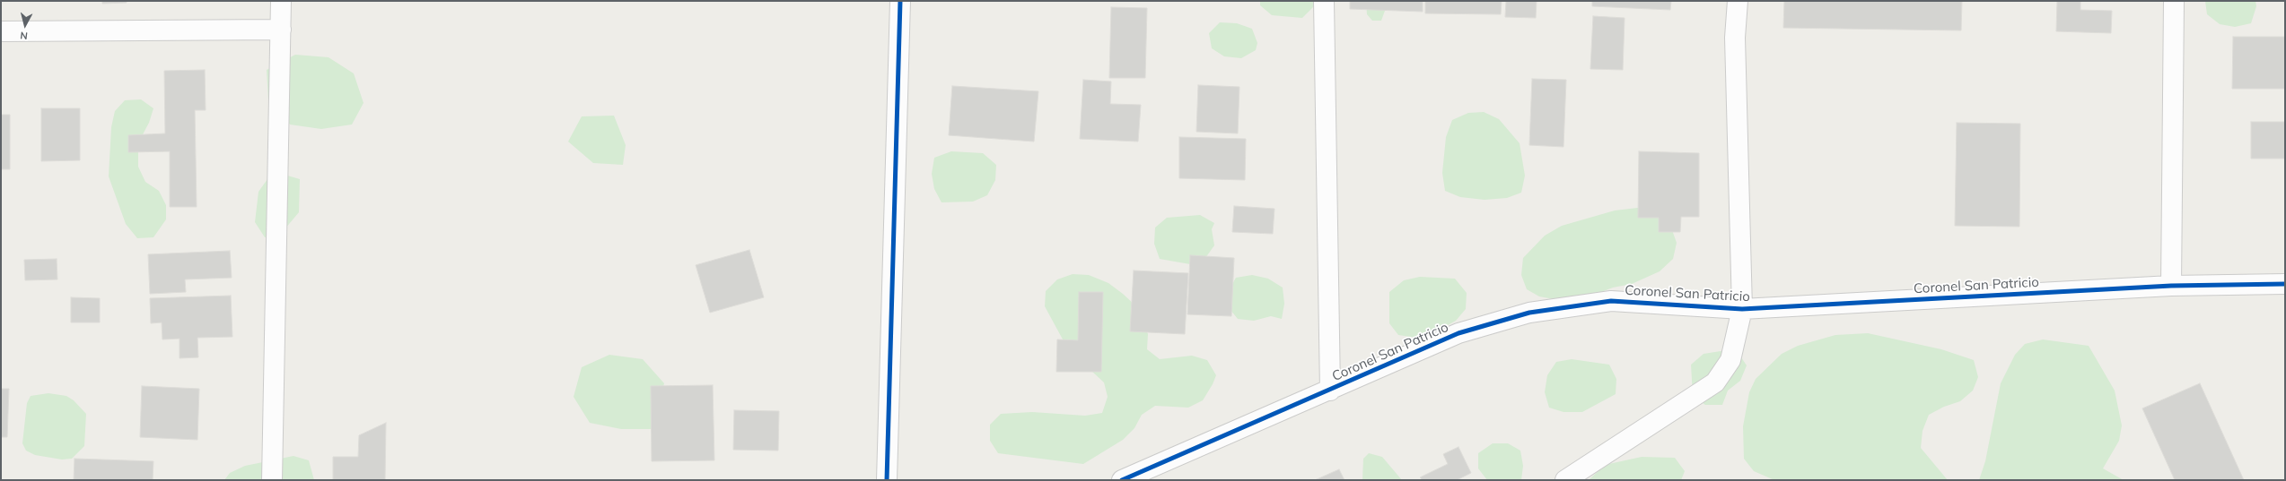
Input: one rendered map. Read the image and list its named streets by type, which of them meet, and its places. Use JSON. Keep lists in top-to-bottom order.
{
  "streets": {
    "street": ["Coronel San Patricio"]
  },
  "north": "bottom"
}
